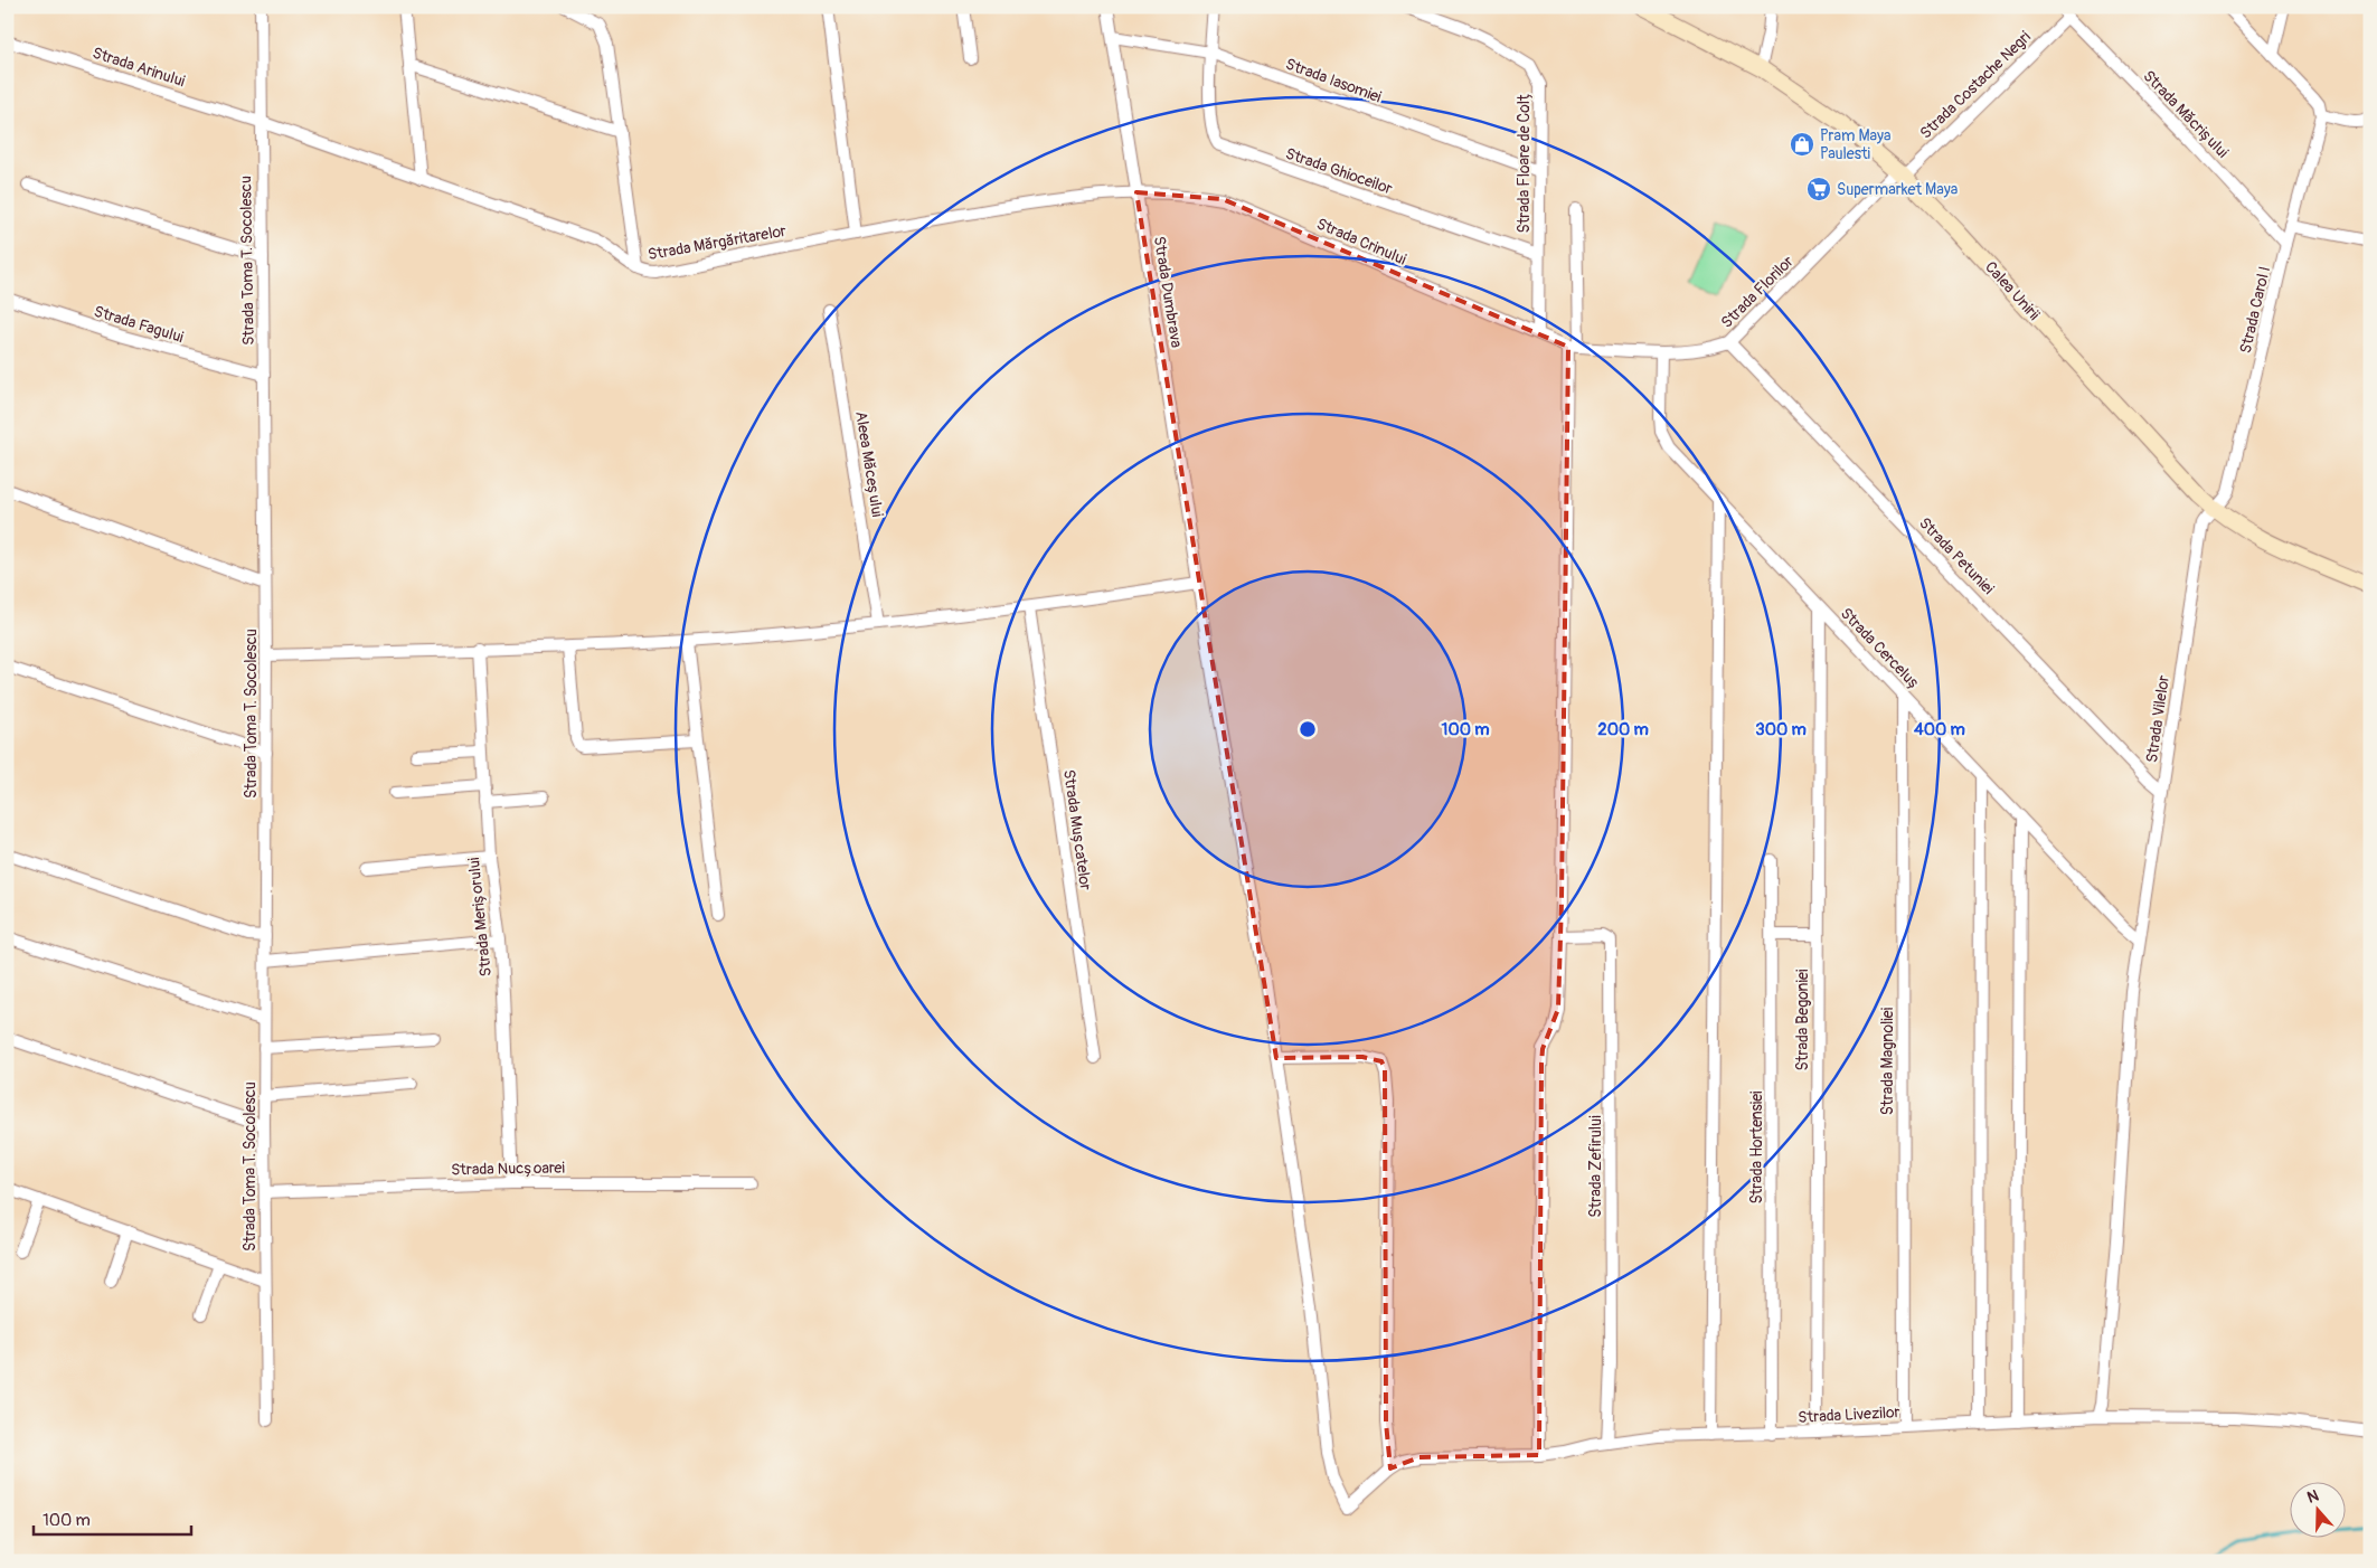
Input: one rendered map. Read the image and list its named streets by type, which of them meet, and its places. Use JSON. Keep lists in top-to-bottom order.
{
  "streets": {
    "main road": ["Calea Unirii"],
    "street": [
      "Strada Arinului",
      "Strada Iasomiei",
      "Strada Costache Negri",
      "Strada Măcrișului",
      "Strada Floare de Colț",
      "Strada Ghioceilor",
      "Strada Crinului",
      "Strada Mărgăritarelor",
      "Strada Toma T. Socolescu",
      "Strada Dumbrava",
      "Strada Florilor",
      "Strada Carol I",
      "Strada Fagului",
      "Aleea Măceșului",
      "Strada Petuniei",
      "Strada Cerceluș",
      "Strada Vilelor",
      "Strada Mușcatelor",
      "Strada Merișorului",
      "Strada Begoniei",
      "Strada Magnoliei",
      "Strada Hortensiei",
      "Strada Zefirului",
      "Strada Nucșoarei",
      "Strada Livezilor"
    ]
  },
  "crossings": [
    ["Strada Arinului", "Strada Mărgăritarelor"],
    ["Strada Arinului", "Strada Toma T. Socolescu"],
    ["Strada Iasomiei", "Strada Floare de Colț"],
    ["Strada Iasomiei", "Strada Ghioceilor"],
    ["Strada Iasomiei", "Strada Dumbrava"],
    ["Strada Costache Negri", "Strada Măcrișului"],
    ["Strada Costache Negri", "Calea Unirii"],
    ["Strada Costache Negri", "Strada Florilor"],
    ["Strada Măcrișului", "Strada Carol I"],
    ["Strada Floare de Colț", "Strada Ghioceilor"],
    ["Strada Floare de Colț", "Strada Crinului"],
    ["Strada Crinului", "Strada Mărgăritarelor"],
    ["Strada Crinului", "Strada Dumbrava"],
    ["Strada Crinului", "Strada Florilor"],
    ["Strada Mărgăritarelor", "Strada Toma T. Socolescu"],
    ["Strada Mărgăritarelor", "Strada Dumbrava"],
    ["Strada Toma T. Socolescu", "Strada Fagului"],
    ["Strada Toma T. Socolescu", "Strada Nucșoarei"],
    ["Calea Unirii", "Strada Florilor"],
    ["Calea Unirii", "Strada Carol I"],
    ["Calea Unirii", "Strada Vilelor"],
    ["Strada Dumbrava", "Strada Livezilor"],
    ["Strada Florilor", "Strada Petuniei"],
    ["Strada Florilor", "Strada Cerceluș"],
    ["Strada Carol I", "Strada Vilelor"],
    ["Strada Petuniei", "Strada Vilelor"],
    ["Strada Cerceluș", "Strada Vilelor"],
    ["Strada Cerceluș", "Strada Begoniei"],
    ["Strada Cerceluș", "Strada Magnoliei"],
    ["Strada Vilelor", "Strada Livezilor"],
    ["Strada Merișorului", "Strada Nucșoarei"],
    ["Strada Begoniei", "Strada Livezilor"],
    ["Strada Magnoliei", "Strada Livezilor"],
    ["Strada Hortensiei", "Strada Livezilor"],
    ["Strada Zefirului", "Strada Livezilor"]
  ],
  "places": {
    "shop": ["Pram Maya Paulesti"],
    "supermarket": ["Supermarket Maya"]
  },
  "scale_bar": "100 m",
  "north": "top",
  "rings": [
    "100 m",
    "200 m",
    "300 m",
    "400 m"
  ]
}
